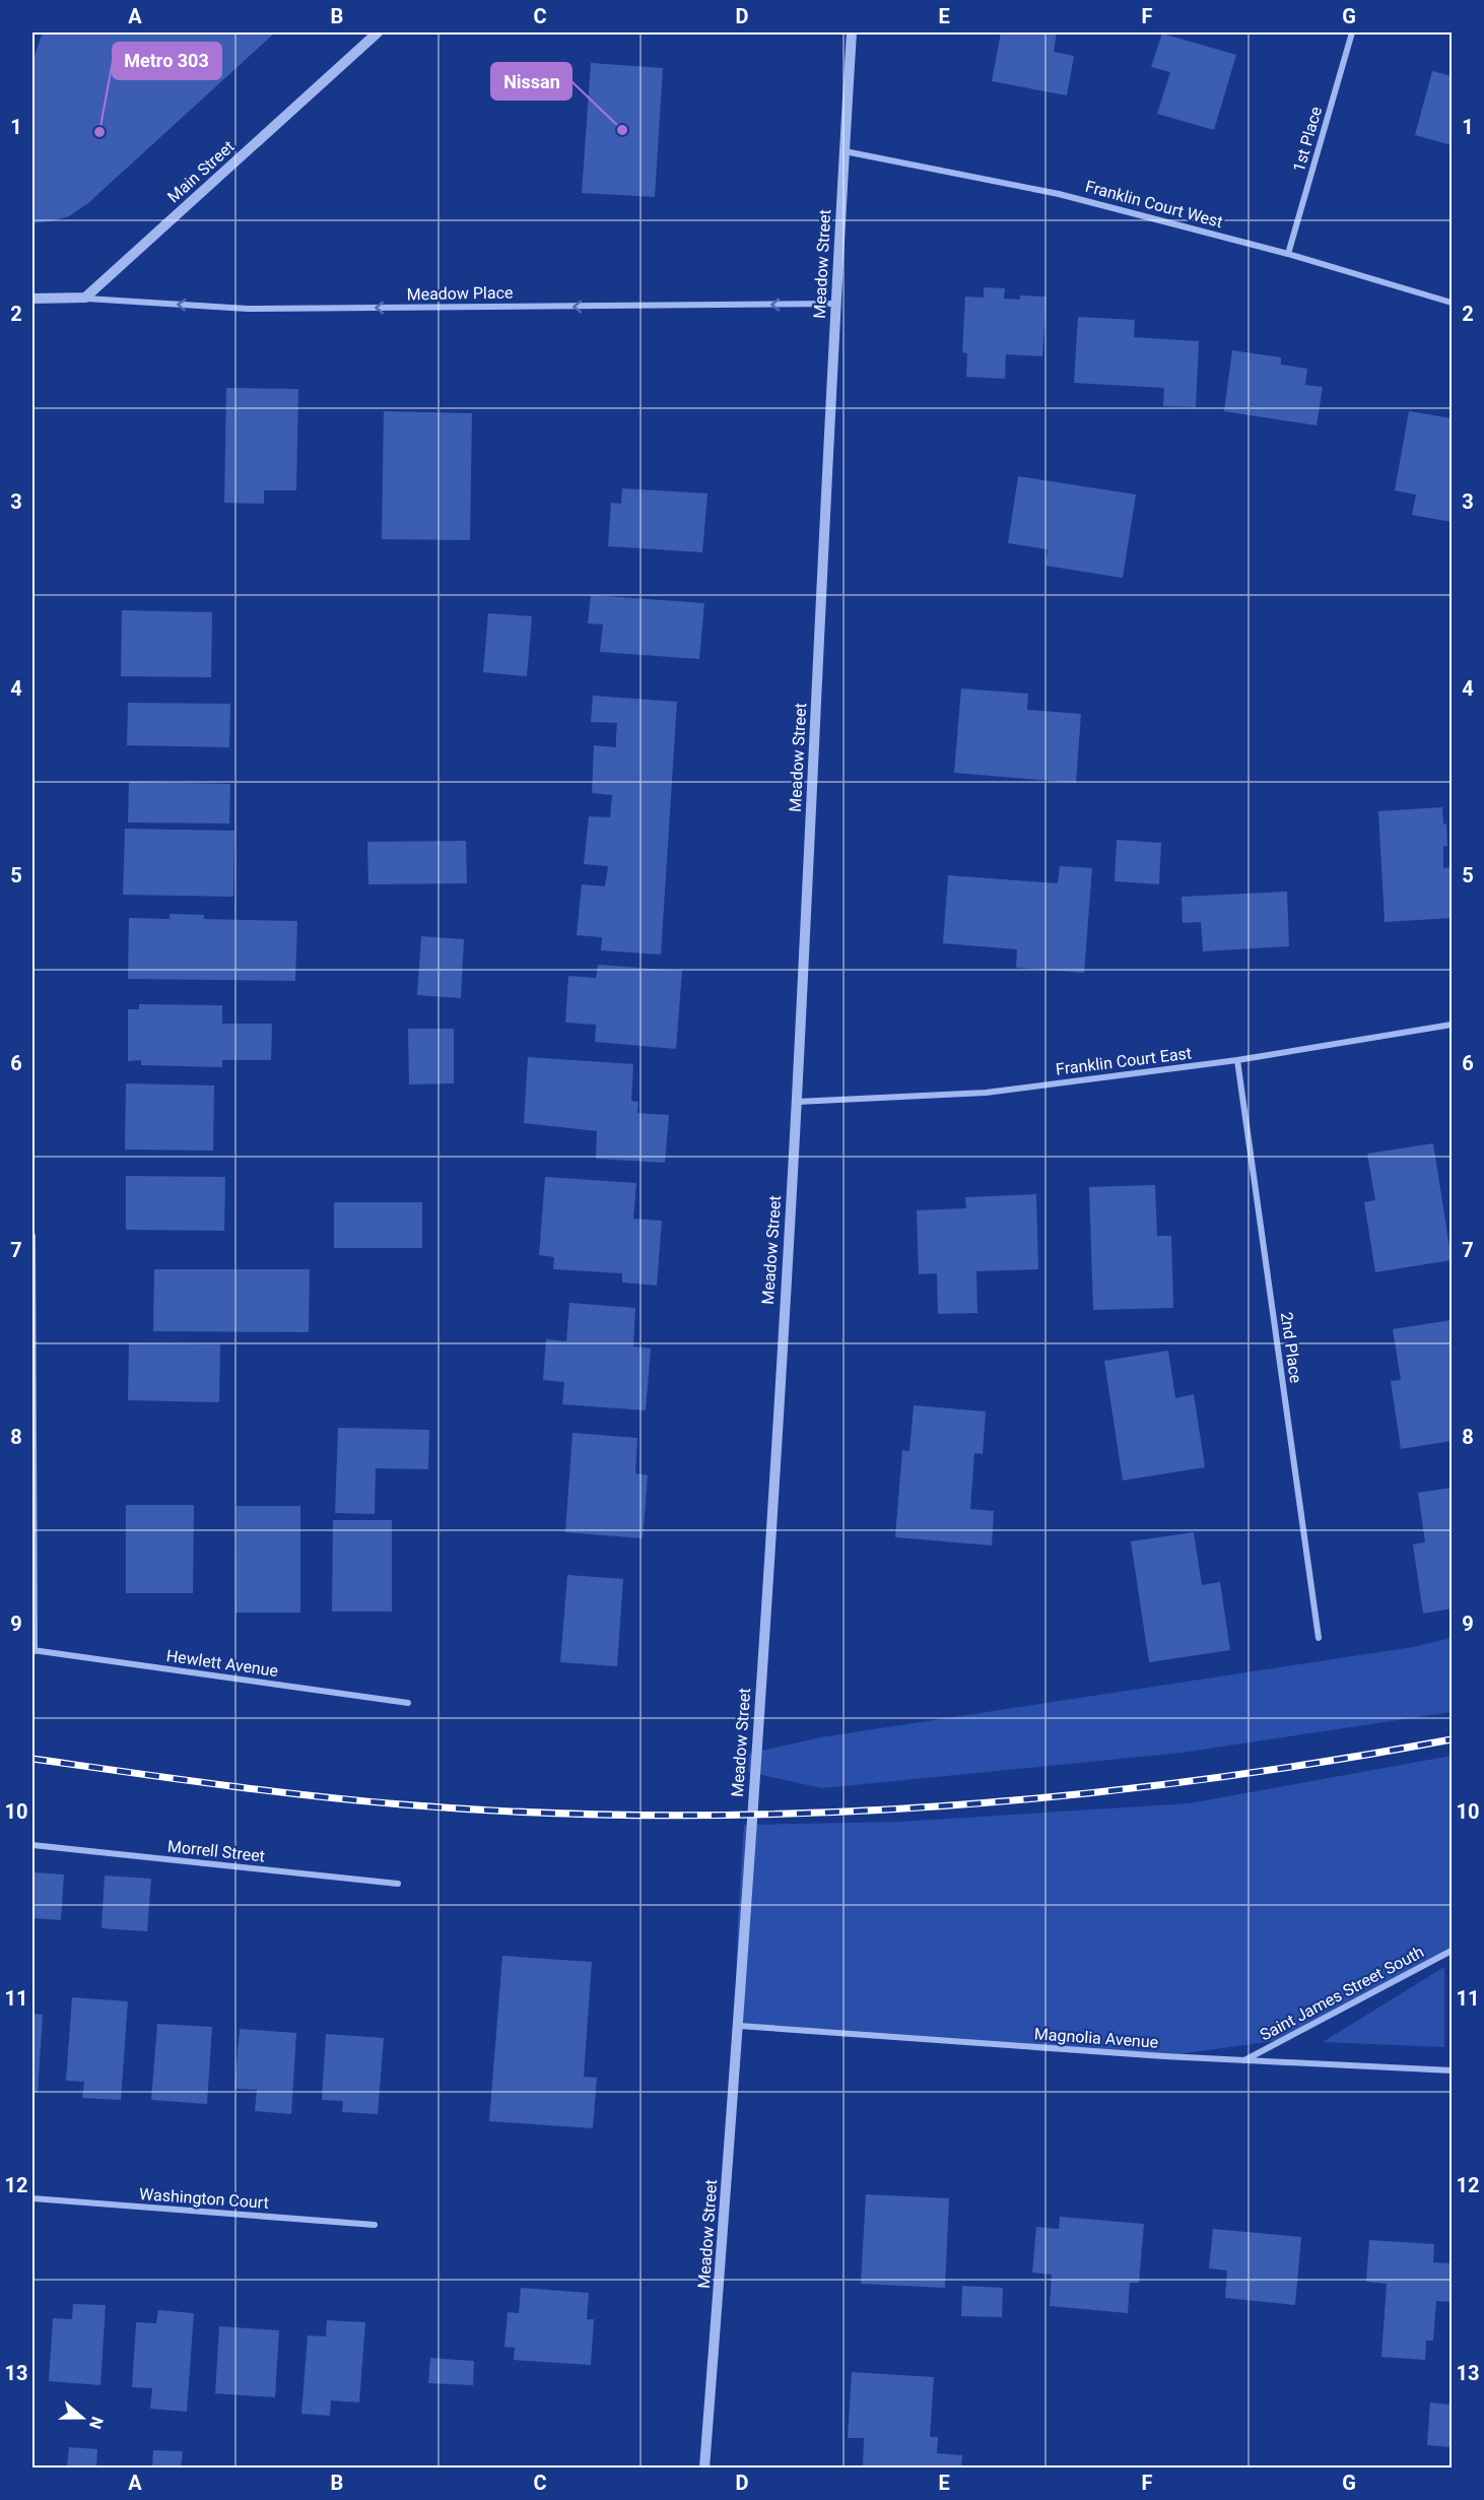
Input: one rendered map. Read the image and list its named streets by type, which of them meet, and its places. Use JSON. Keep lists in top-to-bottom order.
{
  "streets": {
    "street": [
      "1st Place",
      "Main Street",
      "Franklin Court West",
      "Meadow Street",
      "Meadow Place",
      "Franklin Court East",
      "2nd Place",
      "Hewlett Avenue",
      "Morrell Street",
      "Saint James Street South",
      "Magnolia Avenue",
      "Washington Court"
    ]
  },
  "crossings": [
    ["1st Place", "Franklin Court West"],
    ["Main Street", "Meadow Place"],
    ["Franklin Court West", "Meadow Street"],
    ["Meadow Street", "Meadow Place"],
    ["Meadow Street", "Franklin Court East"],
    ["Meadow Street", "Magnolia Avenue"],
    ["Franklin Court East", "2nd Place"],
    ["Saint James Street South", "Magnolia Avenue"]
  ],
  "one_way": ["Meadow Place"],
  "places": ["Nissan", "Metro 303"],
  "north": "right",
  "grid": {
    "columns": [
      "A",
      "B",
      "C",
      "D",
      "E",
      "F",
      "G"
    ],
    "rows": [
      "1",
      "2",
      "3",
      "4",
      "5",
      "6",
      "7",
      "8",
      "9",
      "10",
      "11",
      "12",
      "13"
    ]
  }
}
